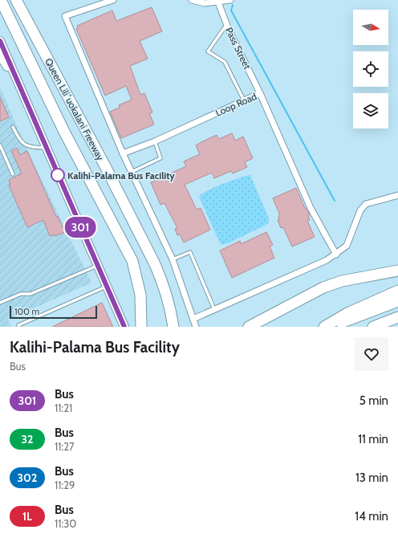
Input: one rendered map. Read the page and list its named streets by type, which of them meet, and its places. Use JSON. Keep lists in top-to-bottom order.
{
  "streets": {
    "highway": ["Queen Liliʻuokalani Freeway"],
    "street": ["Pass Street", "Loop Road"]
  },
  "crossings": [
    ["Pass Street", "Loop Road"]
  ],
  "places": ["Kalihi-Palama Bus Facility"],
  "lines": ["bus line 301"],
  "scale_bar": "100 m",
  "north": "right",
  "page": {
    "on_map": "301",
    "scale": "100 m",
    "heading": ["Kalihi-Palama Bus Facility", "Bus"],
    "list": [
      {
        "mark": "301",
        "name": "Bus",
        "note": "11:21",
        "value": "5 min"
      },
      {
        "mark": "32",
        "name": "Bus",
        "note": "11:27",
        "value": "11 min"
      },
      {
        "mark": "302",
        "name": "Bus",
        "note": "11:29",
        "value": "13 min"
      },
      {
        "mark": "1L",
        "name": "Bus",
        "note": "11:30",
        "value": "14 min"
      }
    ]
  }
}
